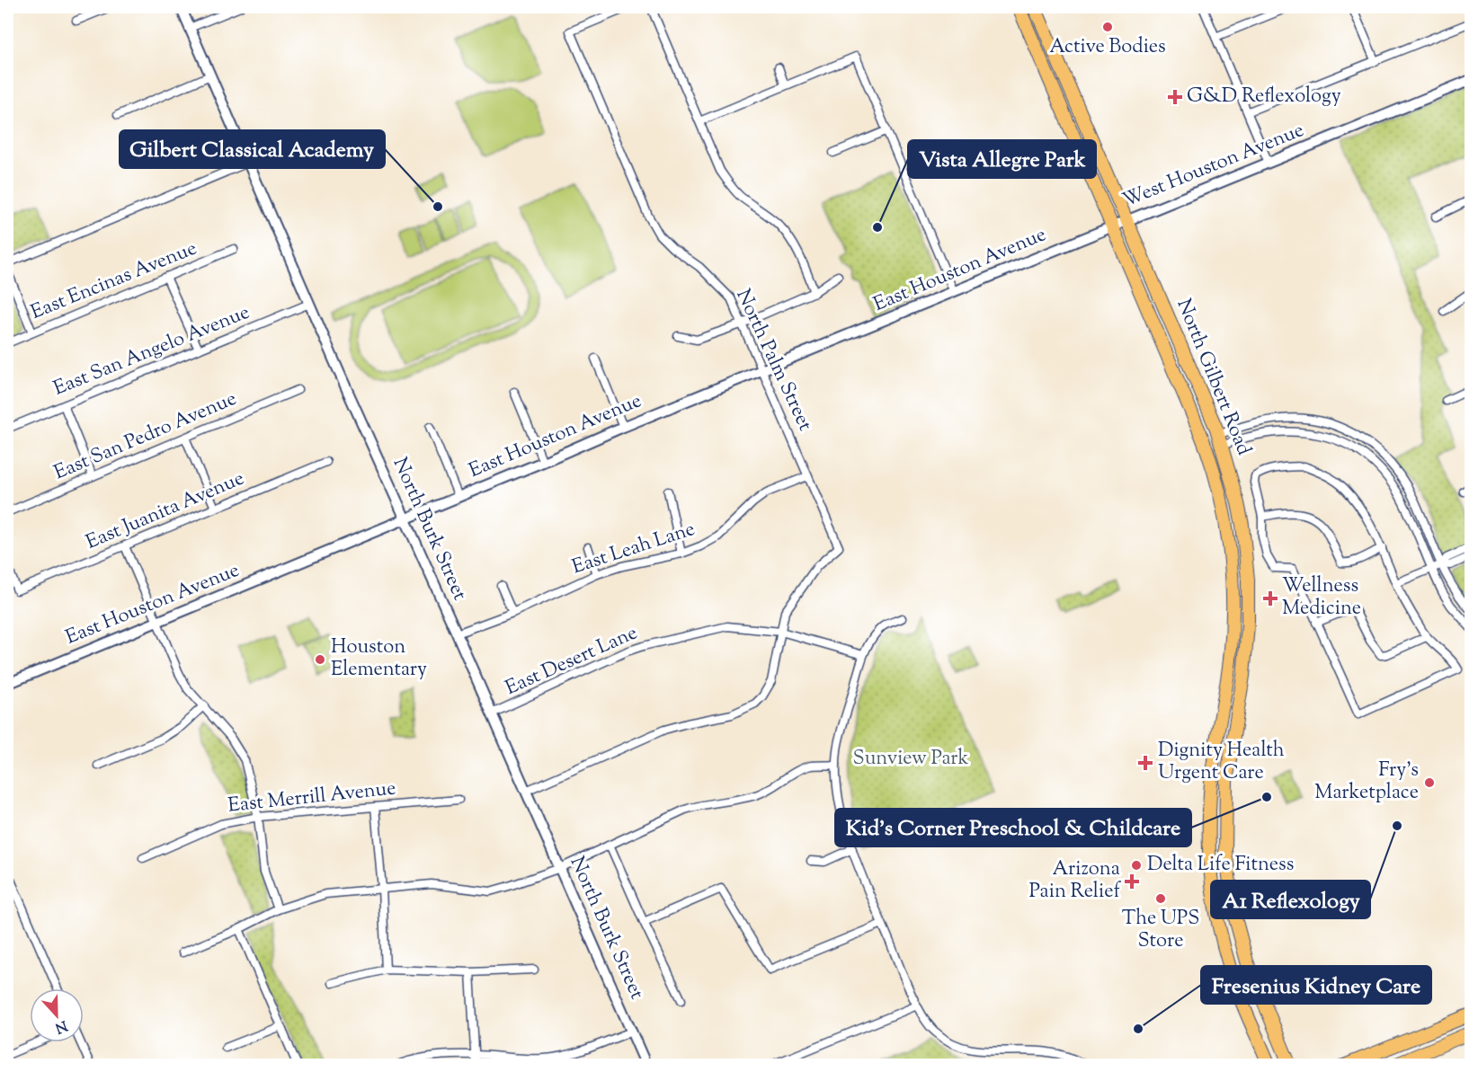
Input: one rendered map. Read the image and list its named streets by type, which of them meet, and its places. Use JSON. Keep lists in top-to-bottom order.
{
  "streets": {
    "main road": ["North Gilbert Road"],
    "street": [
      "West Houston Avenue",
      "East Houston Avenue",
      "East Encinas Avenue",
      "East San Angelo Avenue",
      "North Palm Street",
      "East San Pedro Avenue",
      "East Juanita Avenue",
      "North Burk Street",
      "East Leah Lane",
      "East Desert Lane",
      "East Merrill Avenue"
    ]
  },
  "crossings": [
    ["West Houston Avenue", "East Houston Avenue"],
    ["West Houston Avenue", "North Gilbert Road"],
    ["East Houston Avenue", "North Palm Street"],
    ["East Houston Avenue", "North Gilbert Road"],
    ["East Houston Avenue", "North Burk Street"],
    ["East San Angelo Avenue", "North Burk Street"],
    ["North Palm Street", "East Leah Lane"],
    ["North Palm Street", "East Desert Lane"],
    ["North Burk Street", "East Leah Lane"],
    ["North Burk Street", "East Desert Lane"]
  ],
  "parks": ["Sunview Park"],
  "places": {
    "other": [
      "Active Bodies",
      "Gilbert Classical Academy",
      "Vista Allegre Park",
      "Houston Elementary",
      "Fry's Marketplace",
      "Kid's Corner Preschool & Childcare",
      "A1 Reflexology",
      "Delta Life Fitness",
      "The UPS Store",
      "Fresenius Kidney Care"
    ],
    "health": [
      "G&D Reflexology",
      "Wellness Medicine",
      "Dignity Health Urgent Care",
      "Arizona Pain Relief"
    ]
  },
  "north": "bottom"
}
